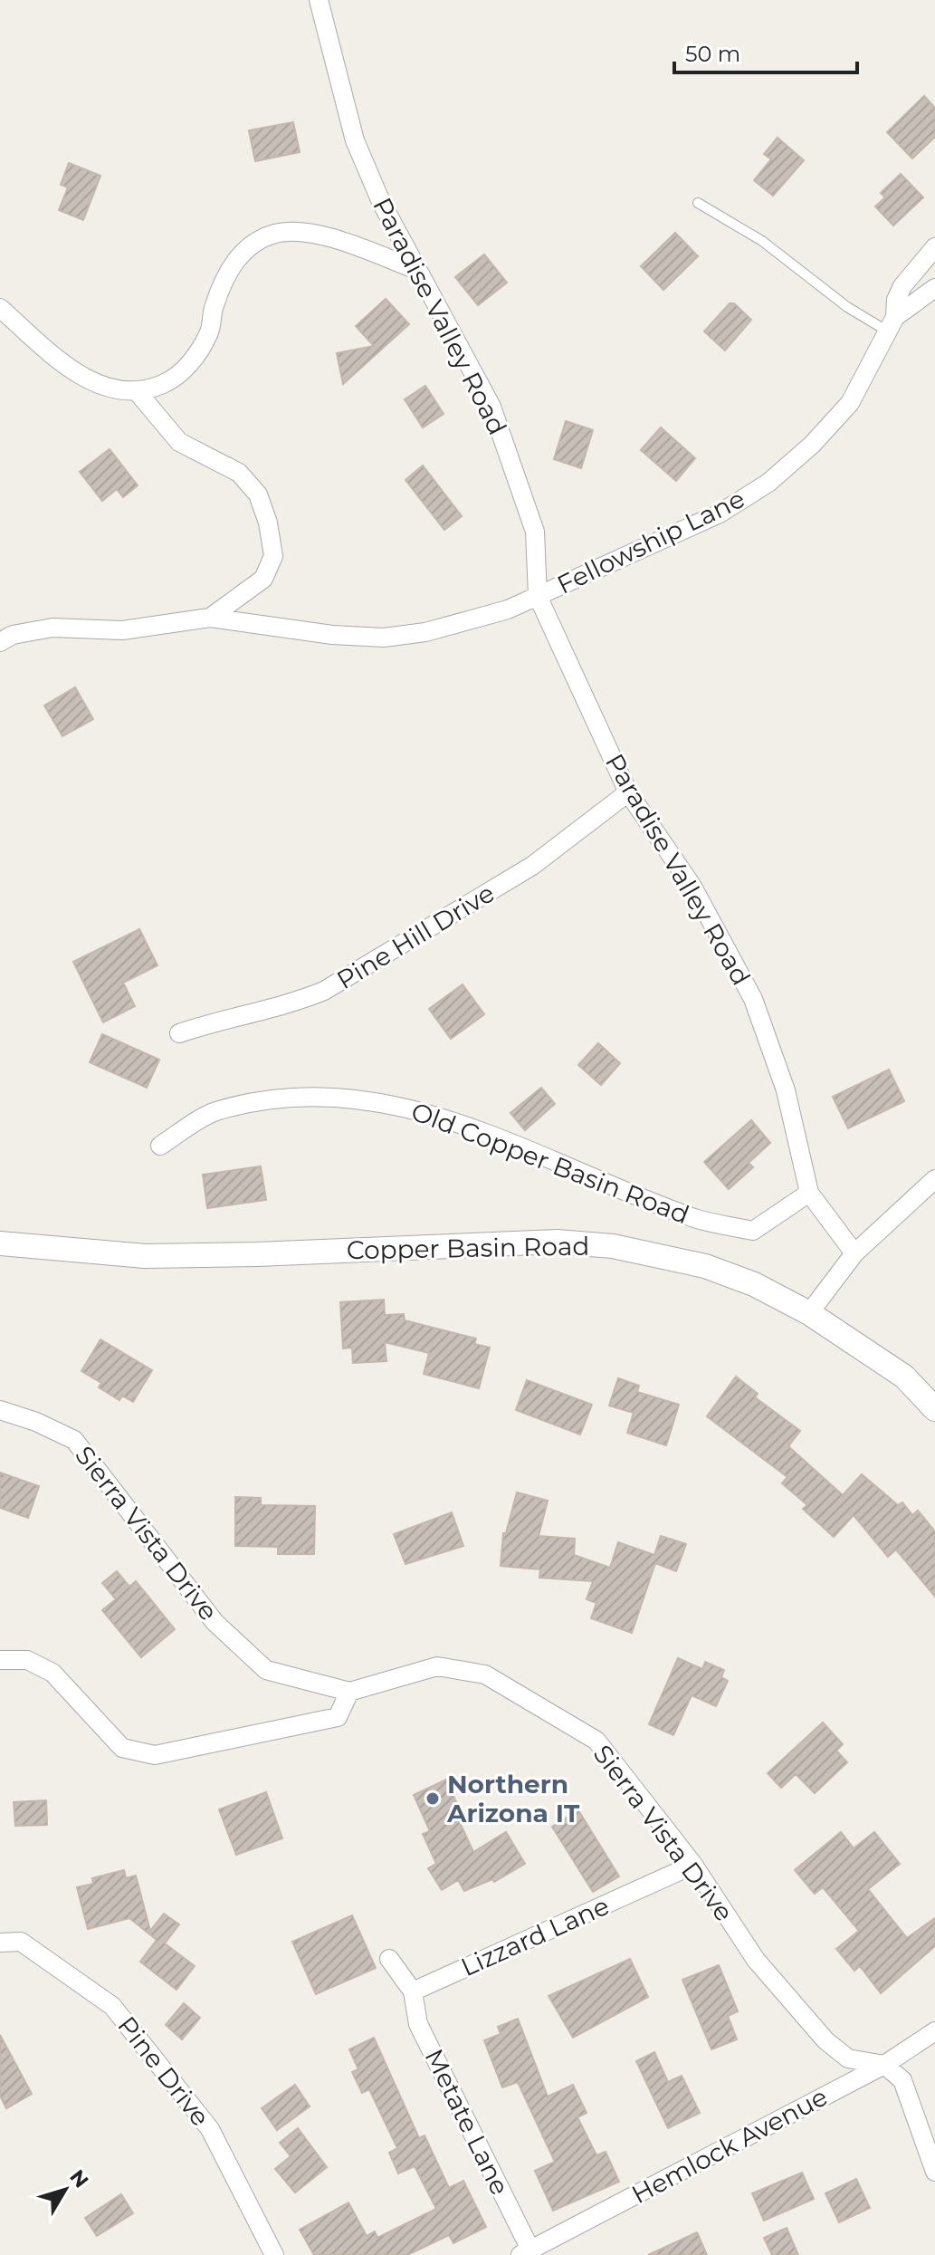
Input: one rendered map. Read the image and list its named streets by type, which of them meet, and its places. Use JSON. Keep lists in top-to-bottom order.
{
  "streets": {
    "street": [
      "Paradise Valley Road",
      "Fellowship Lane",
      "Pine Hill Drive",
      "Old Copper Basin Road",
      "Copper Basin Road",
      "Sierra Vista Drive",
      "Lizzard Lane",
      "Pine Drive",
      "Metate Lane",
      "Hemlock Avenue"
    ]
  },
  "crossings": [
    ["Paradise Valley Road", "Fellowship Lane"],
    ["Paradise Valley Road", "Pine Hill Drive"],
    ["Paradise Valley Road", "Old Copper Basin Road"],
    ["Sierra Vista Drive", "Lizzard Lane"],
    ["Sierra Vista Drive", "Hemlock Avenue"],
    ["Lizzard Lane", "Metate Lane"],
    ["Metate Lane", "Hemlock Avenue"]
  ],
  "places": ["Northern Arizona IT"],
  "scale_bar": "50 m",
  "north": "top right"
}
